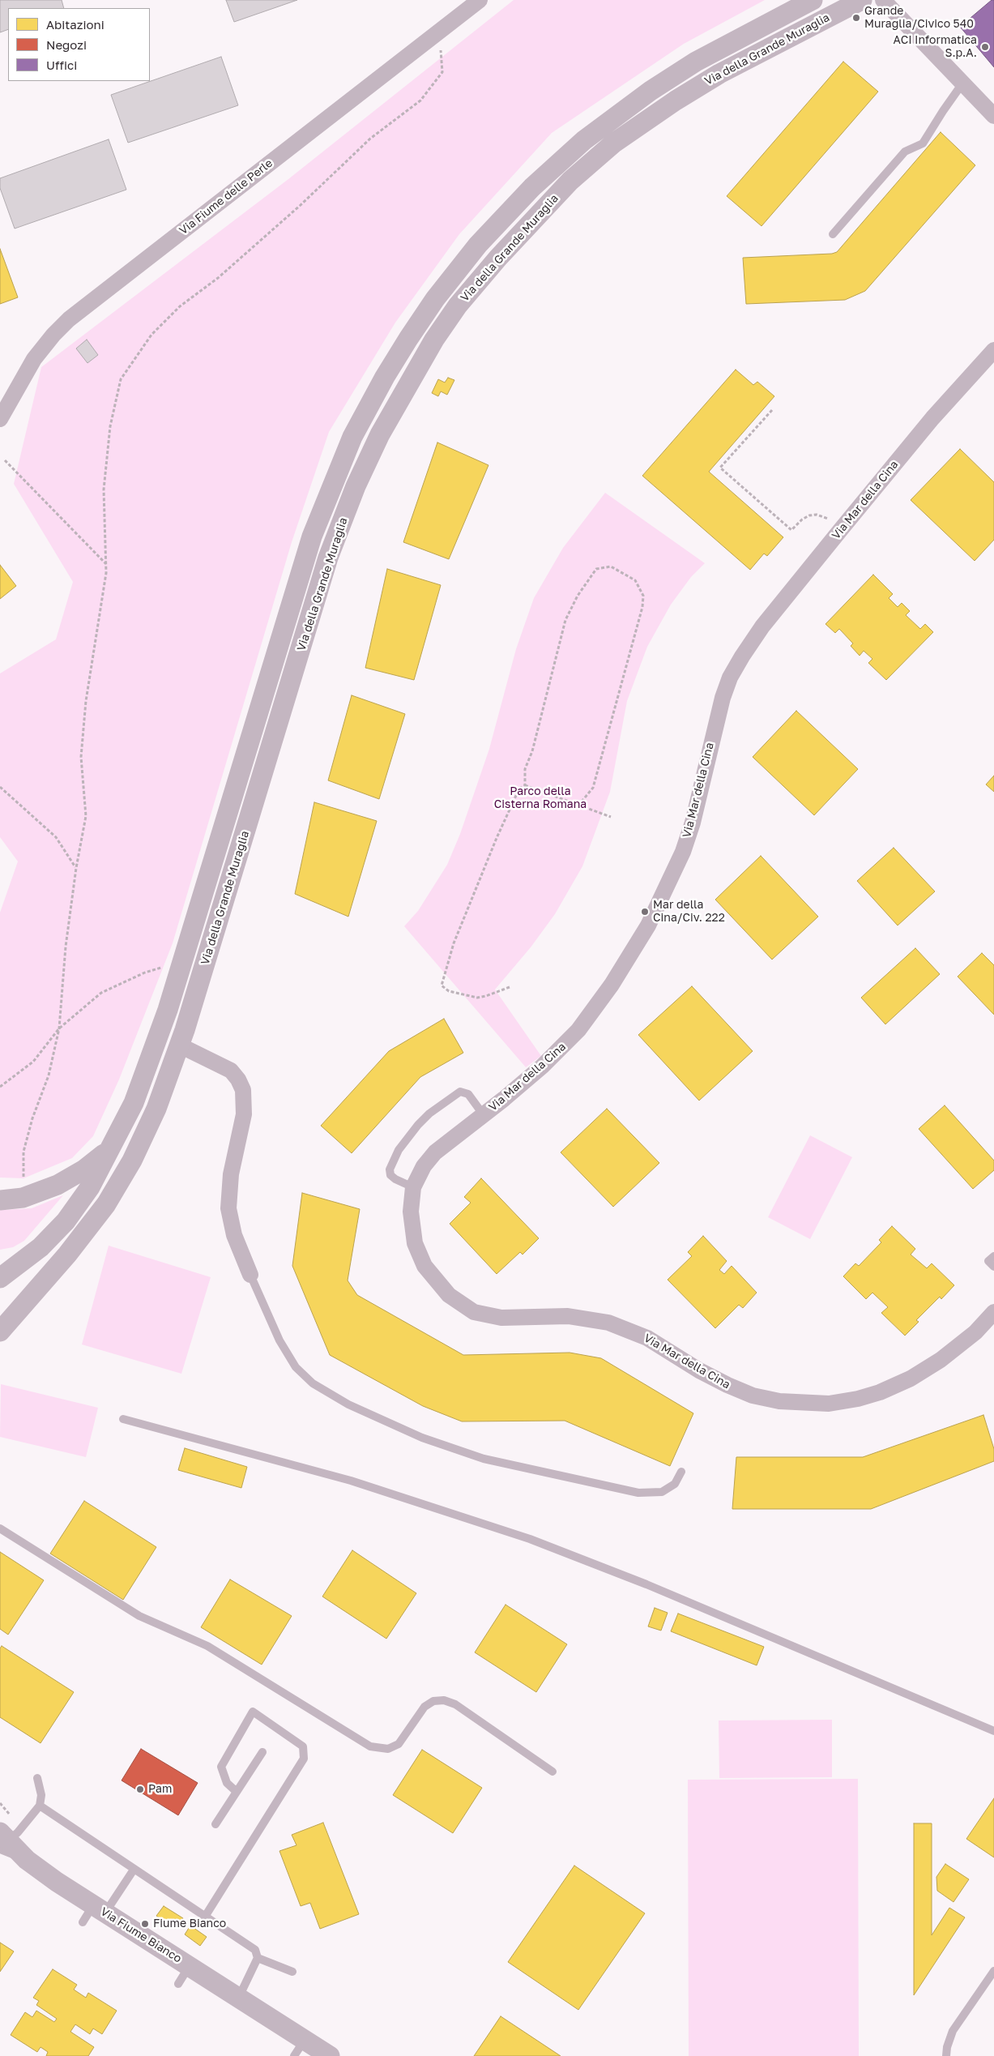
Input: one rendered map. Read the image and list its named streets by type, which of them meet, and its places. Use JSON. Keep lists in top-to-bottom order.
{
  "streets": {
    "street": [
      "Via della Grande Muraglia",
      "Via Fiume delle Perle",
      "Via Mar della Cina",
      "Via Fiume Bianco"
    ]
  },
  "parks": ["Parco della Cisterna Romana"],
  "places": [
    "Grande Muraglia/Civico 540",
    "ACI Informatica S.p.A.",
    "Mar della Cina/Civ. 222",
    "Pam",
    "Fiume Bianco"
  ],
  "legend": ["Abitazioni", "Negozi", "Uffici"]
}
